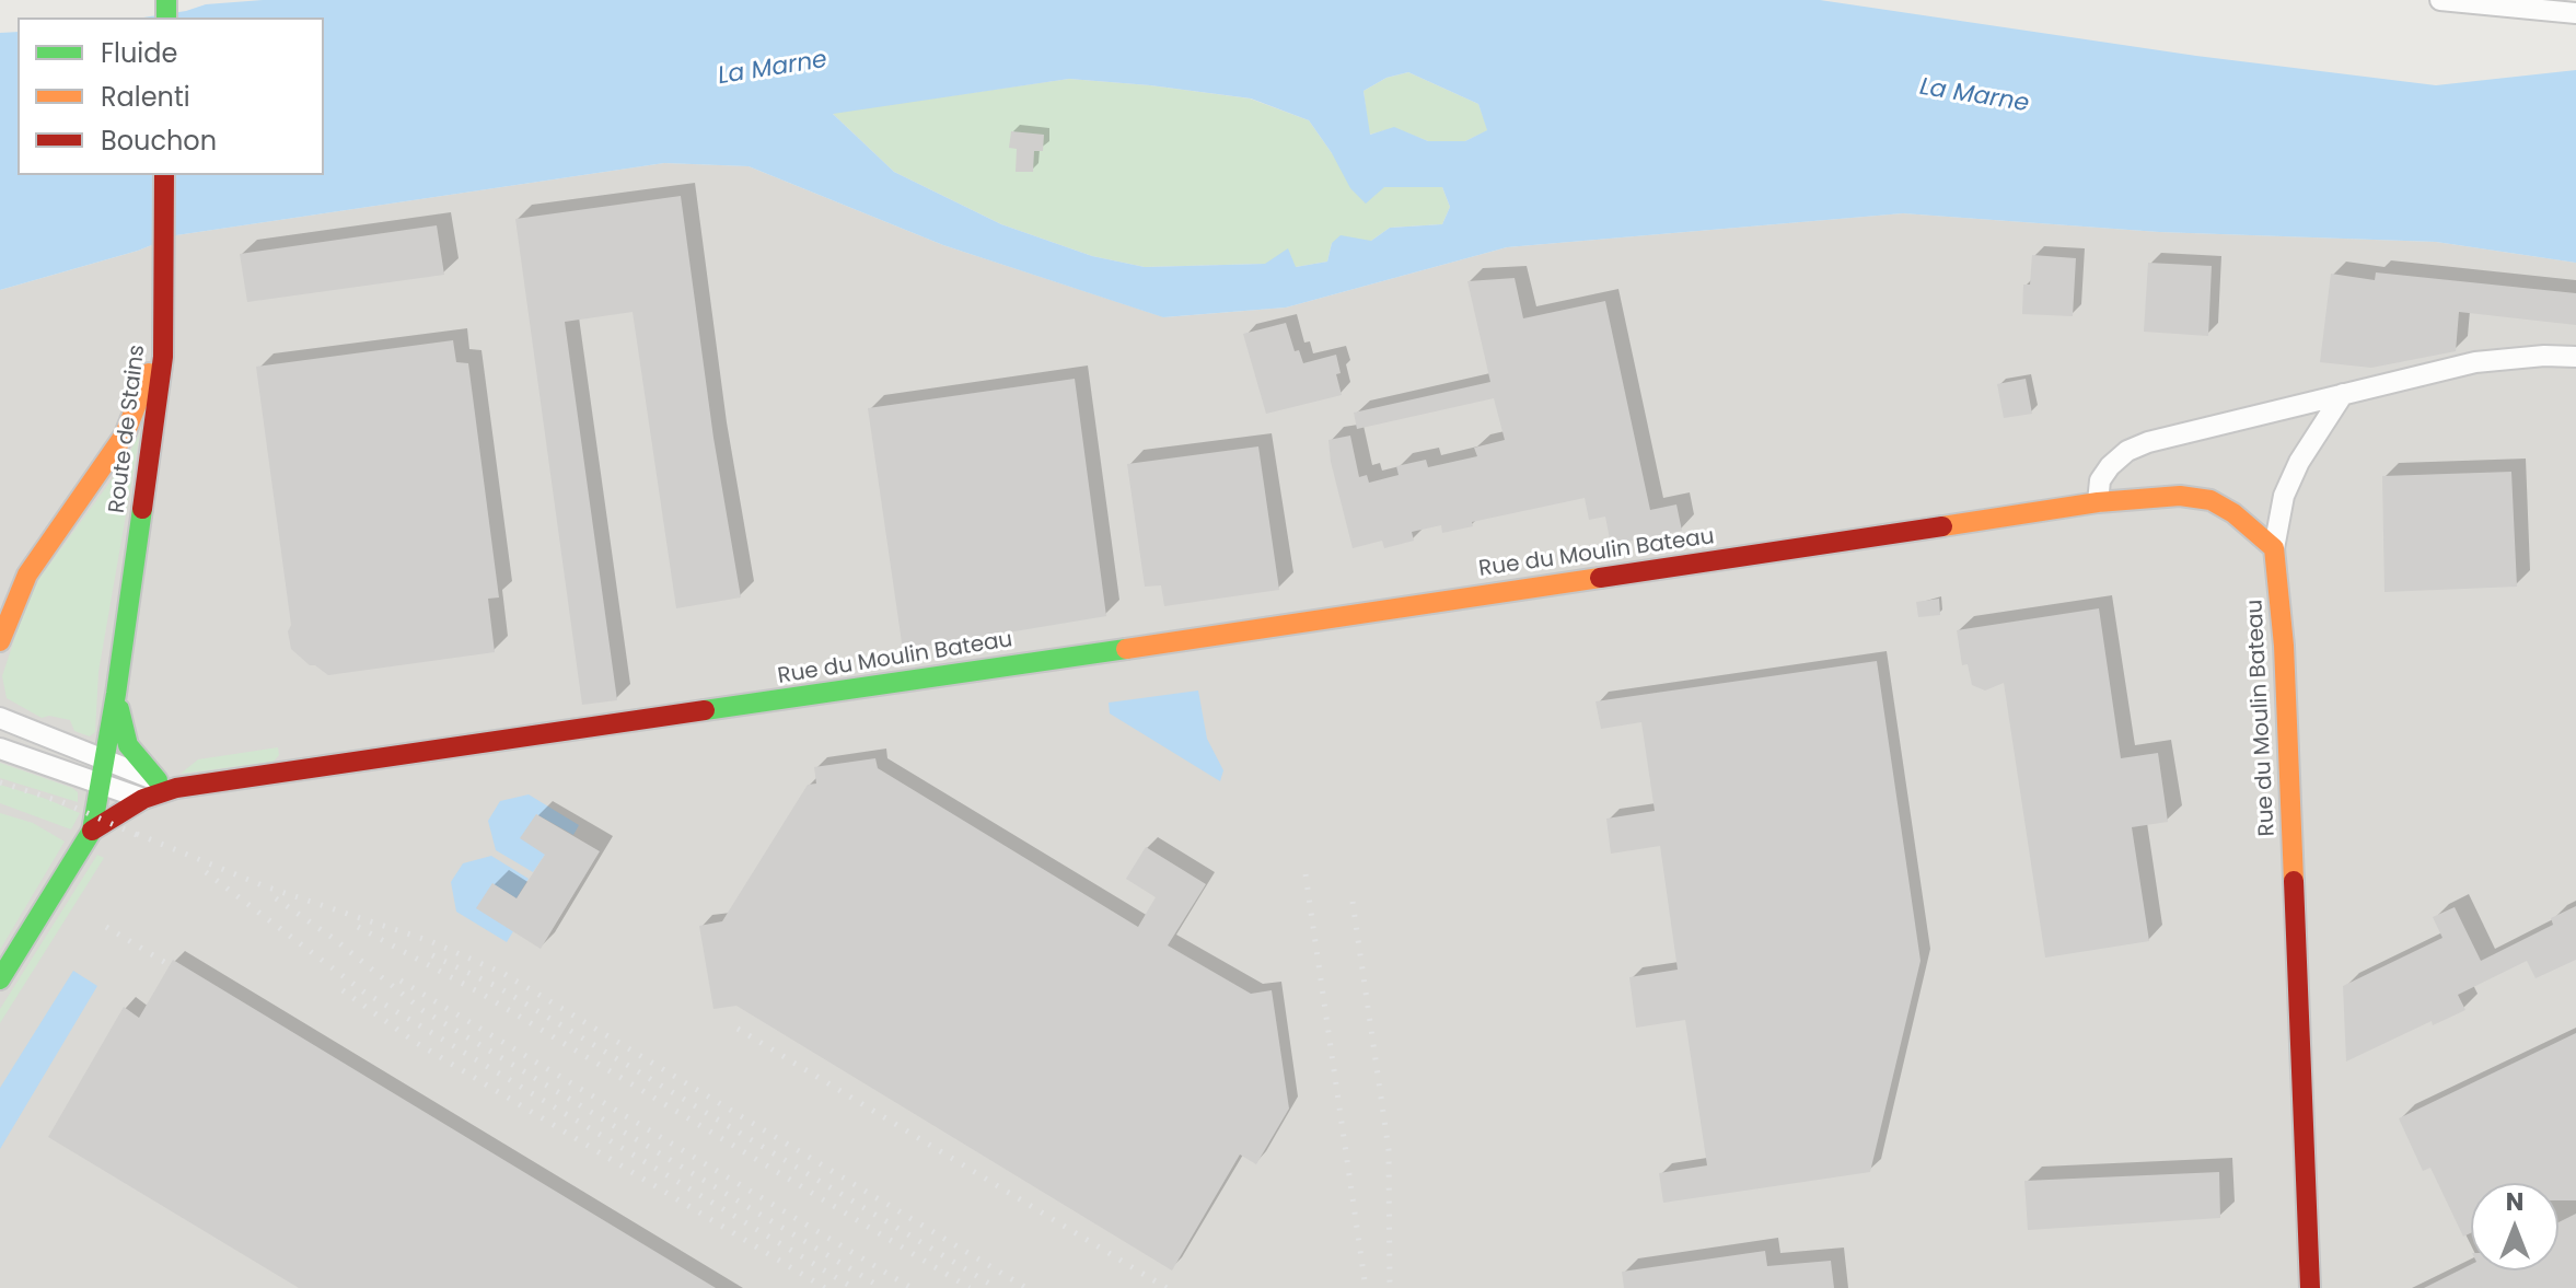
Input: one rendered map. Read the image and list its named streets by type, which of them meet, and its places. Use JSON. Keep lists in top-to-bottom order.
{
  "streets": {
    "street": ["Route de Stains", "Rue du Moulin Bateau"]
  },
  "crossings": [
    ["Route de Stains", "Rue du Moulin Bateau"]
  ],
  "water": ["La Marne"],
  "legend": ["Fluide", "Ralenti", "Bouchon"],
  "north": "top"
}
